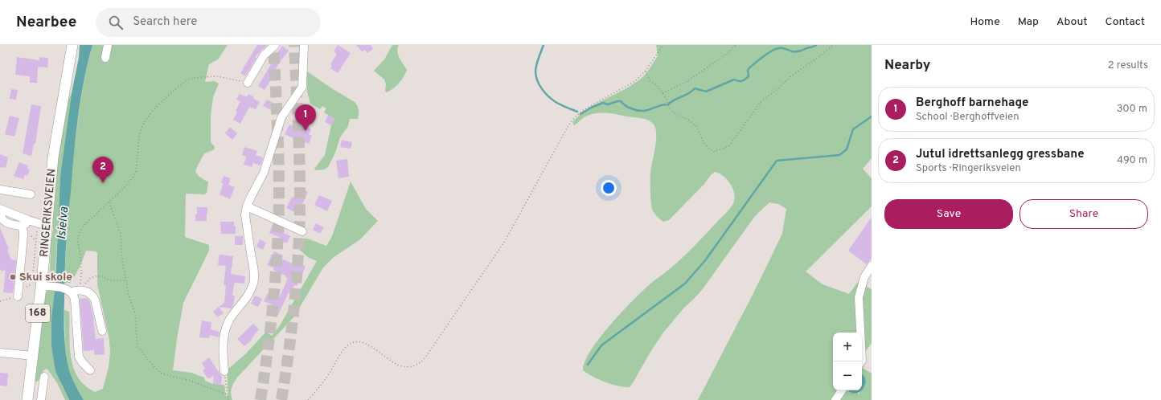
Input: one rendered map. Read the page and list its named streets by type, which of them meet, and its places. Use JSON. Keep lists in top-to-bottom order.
{
  "streets": {
    "main road": ["RINGERIKSVEIEN", "168"]
  },
  "water": ["Isielva"],
  "places": ["Skui skole"],
  "page": {
    "header": "Nearbee",
    "search": "Search here",
    "nav": [
      "Home",
      "Map",
      "About",
      "Contact"
    ],
    "heading": ["Nearby", "2 results"],
    "list": [
      {
        "mark": "1",
        "name": "Berghoff barnehage",
        "note": "School · Berghoffveien",
        "value": "300 m"
      },
      {
        "mark": "2",
        "name": "Jutul idrettsanlegg gressbane",
        "note": "Sports · Ringeriksveien",
        "value": "490 m"
      }
    ],
    "pins": ["1", "2"],
    "buttons": ["Save", "Share"],
    "map_buttons": ["+", "−"]
  }
}
